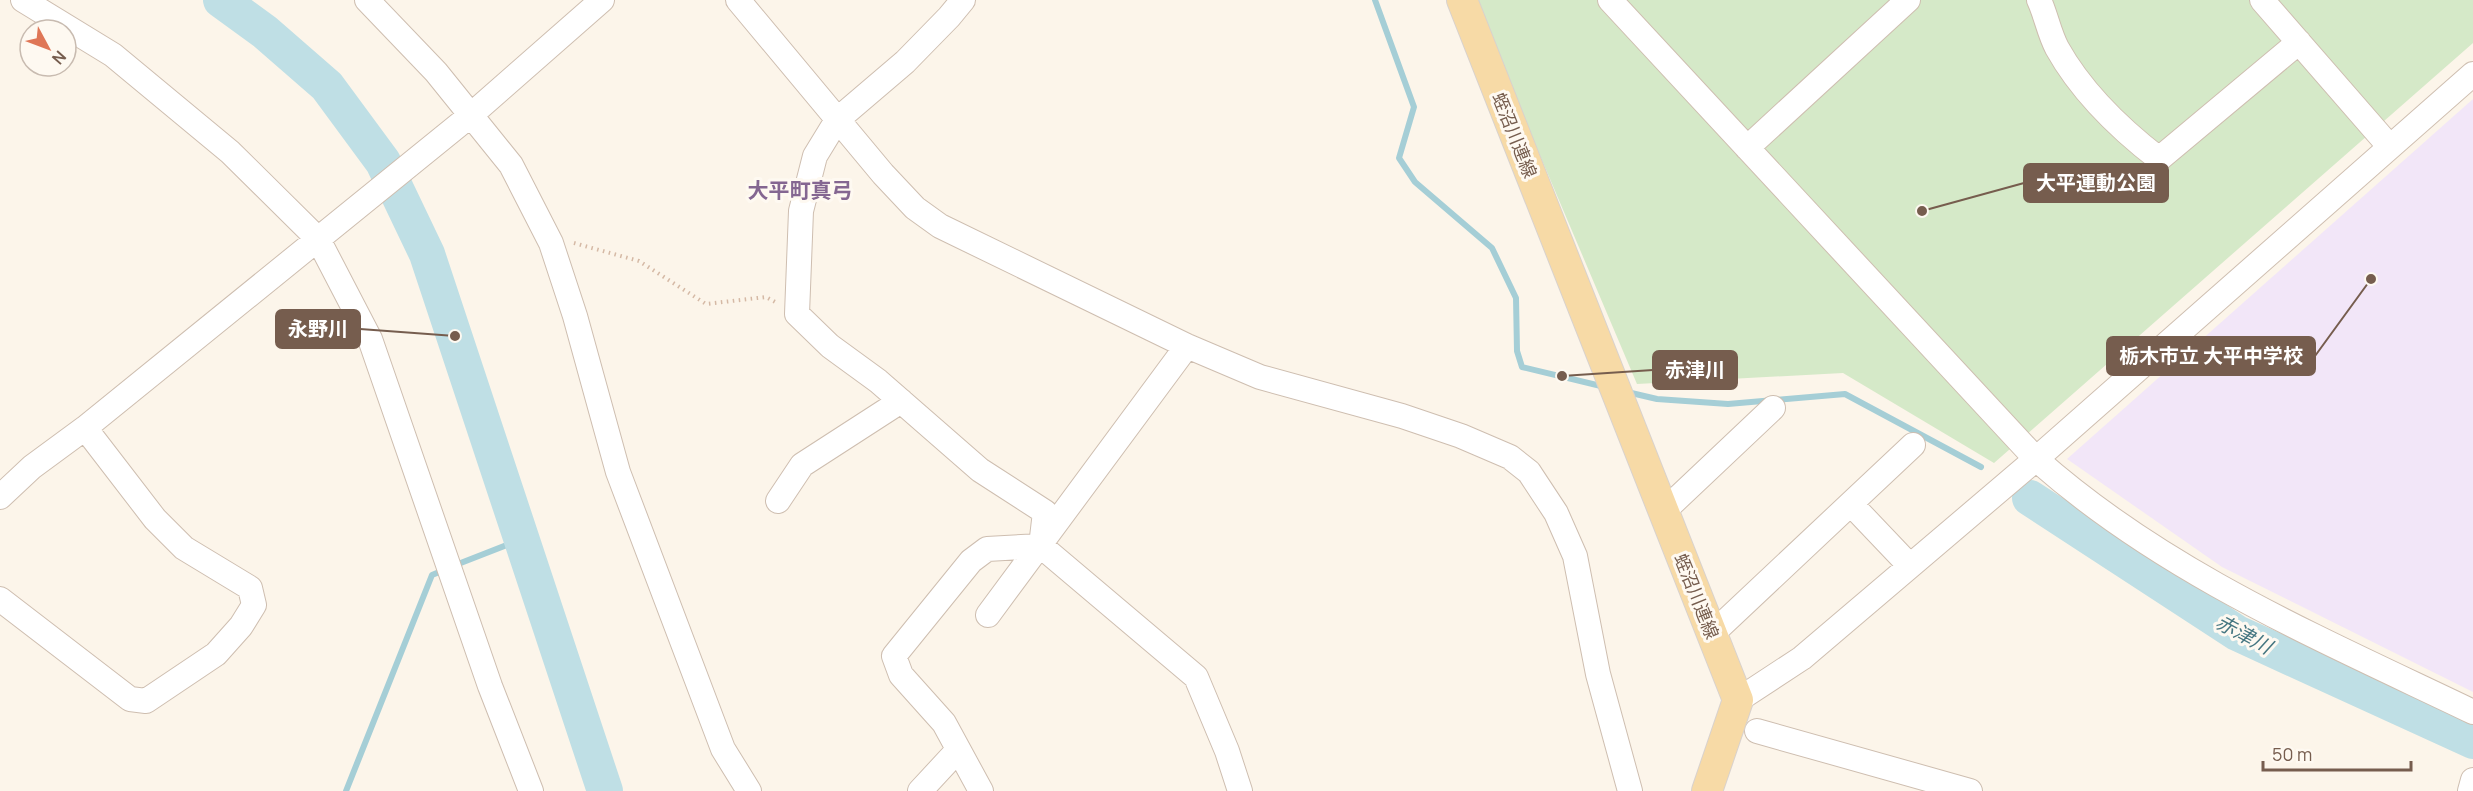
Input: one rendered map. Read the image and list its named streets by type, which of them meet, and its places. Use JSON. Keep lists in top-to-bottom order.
{
  "streets": {
    "main road": ["蛭沼川連線"]
  },
  "districts": ["大平町真弓"],
  "water": ["赤津川"],
  "places": [
    "大平運動公園",
    "栃木市立 大平中学校",
    "永野川",
    "赤津川"
  ],
  "scale_bar": "50 m",
  "north": "bottom right"
}
